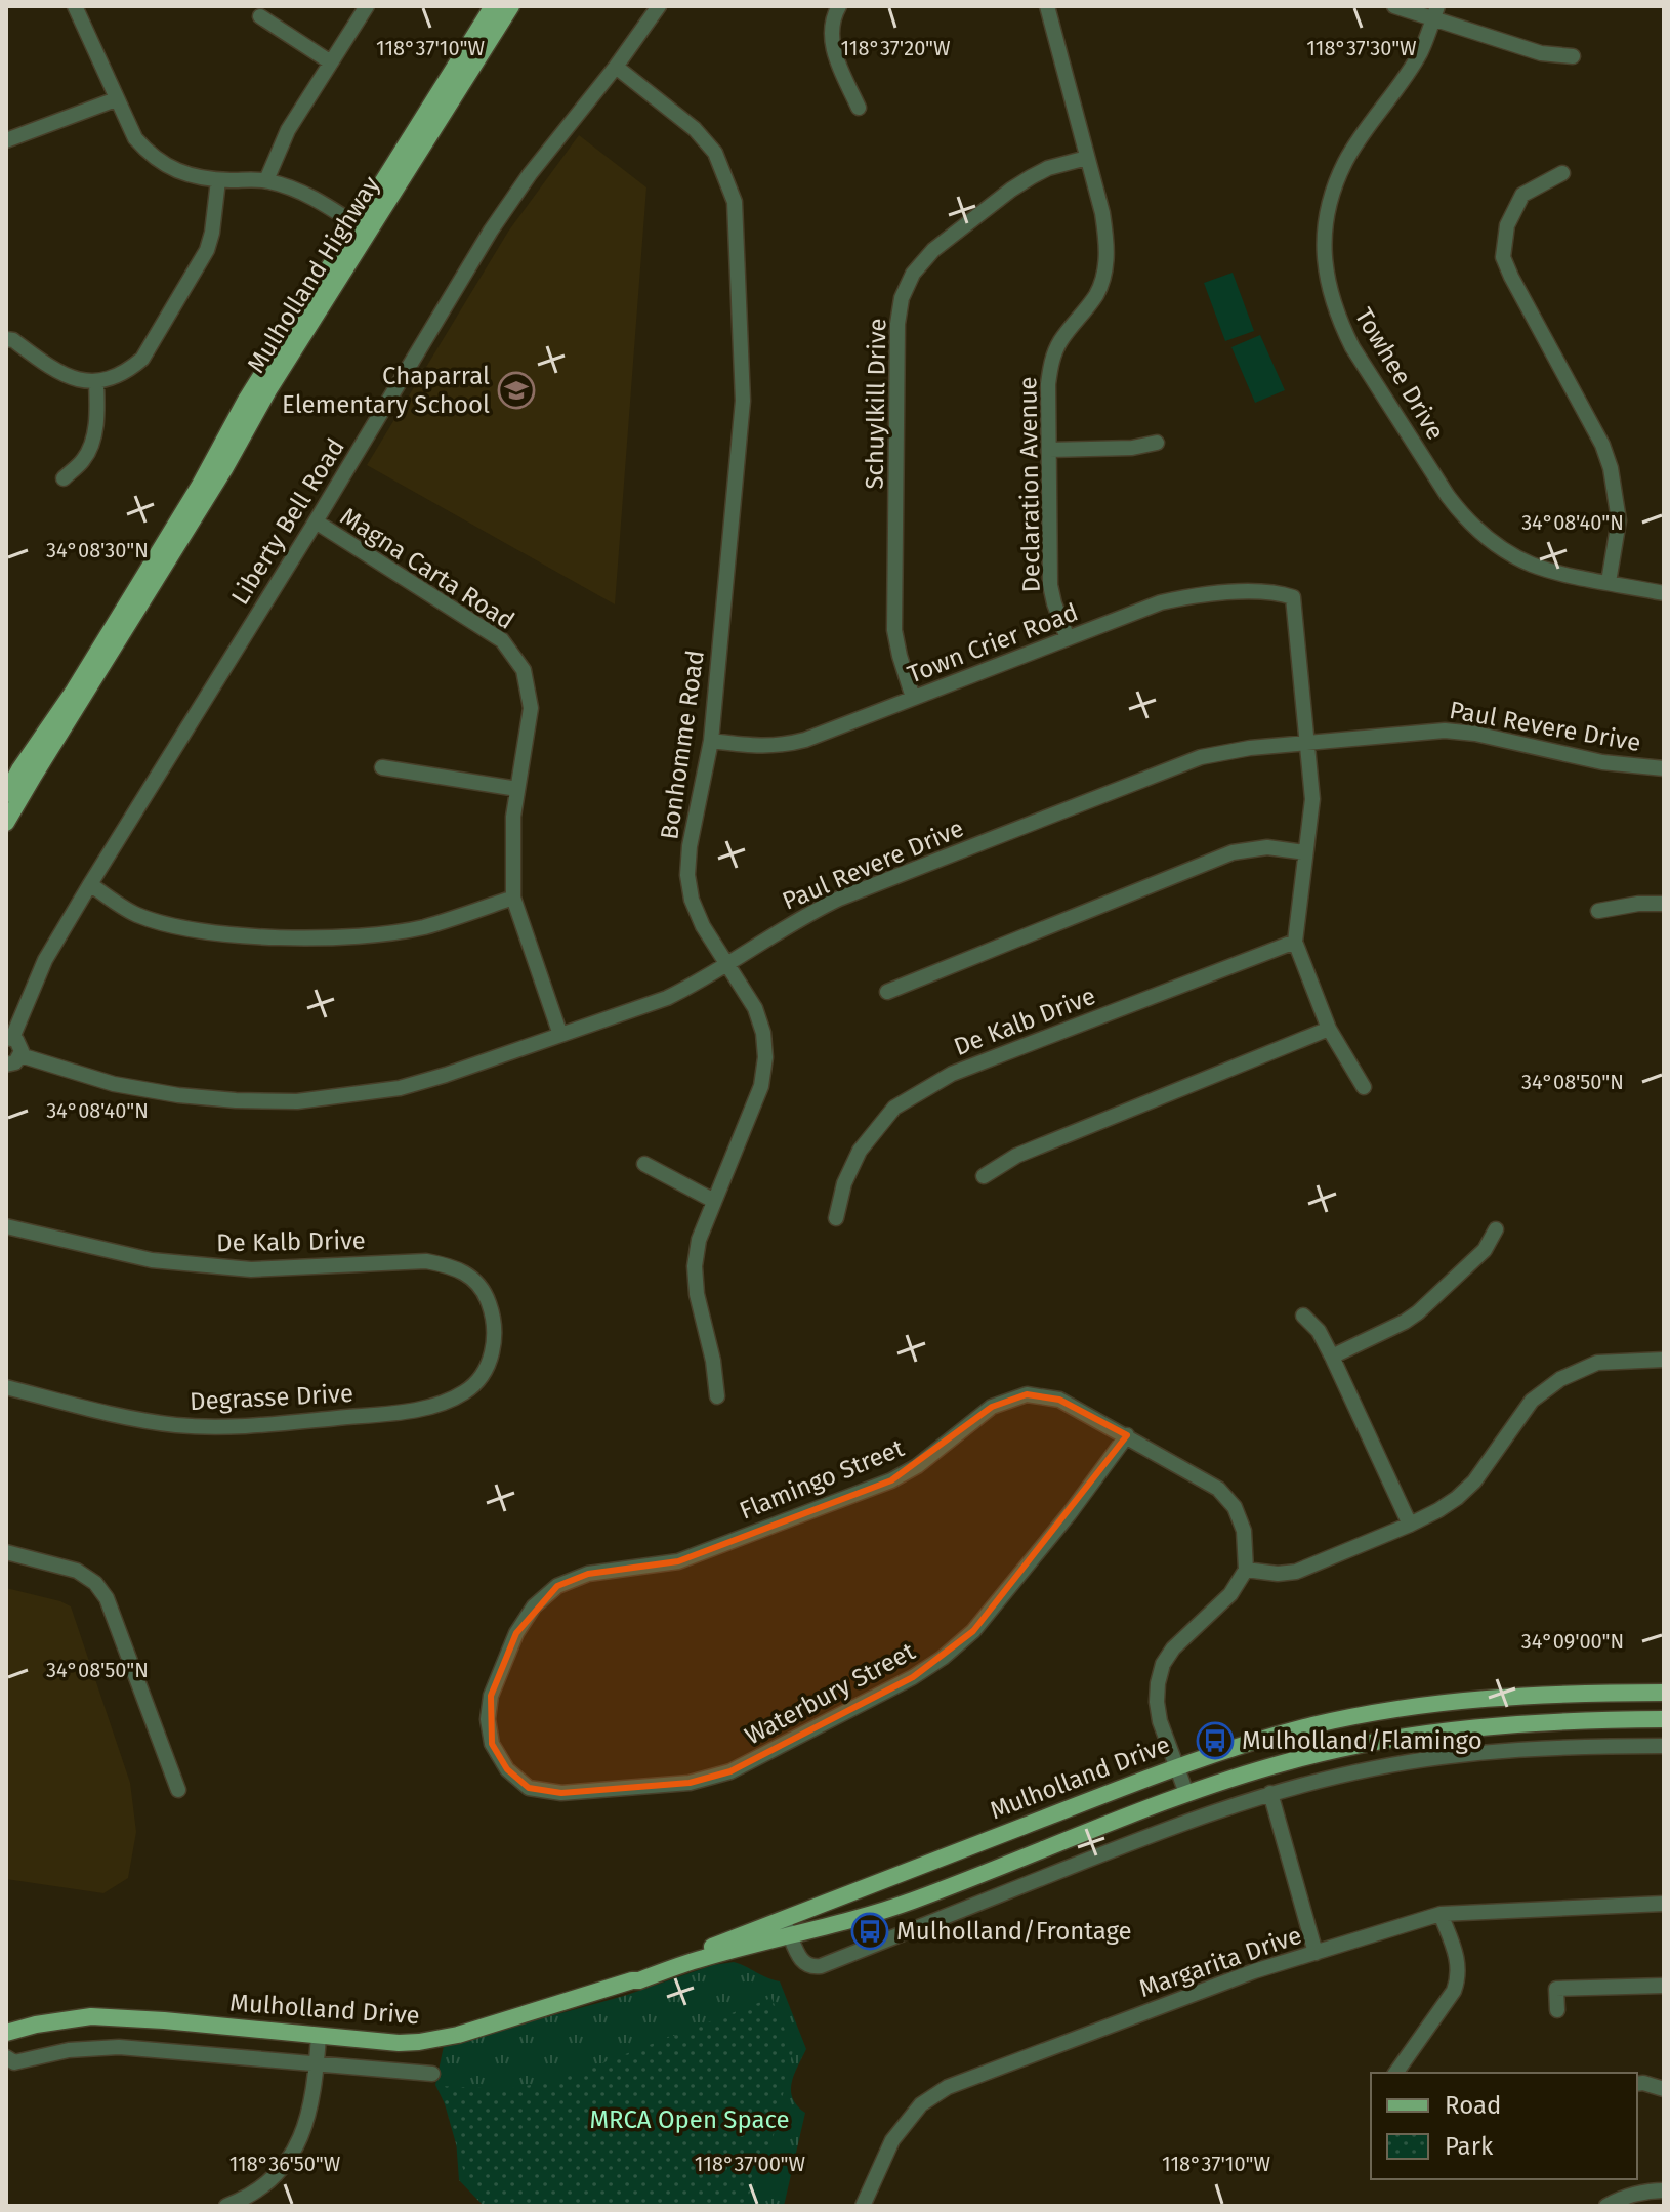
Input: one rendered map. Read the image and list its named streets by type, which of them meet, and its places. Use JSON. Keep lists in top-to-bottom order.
{
  "streets": {
    "main road": ["Mulholland Highway", "Mulholland Drive"],
    "street": [
      "Towhee Drive",
      "Schuylkill Drive",
      "Declaration Avenue",
      "Liberty Bell Road",
      "Magna Carta Road",
      "Town Crier Road",
      "Paul Revere Drive",
      "Bonhomme Road",
      "De Kalb Drive",
      "Degrasse Drive",
      "Flamingo Street",
      "Waterbury Street",
      "Margarita Drive"
    ]
  },
  "crossings": [
    ["Schuylkill Drive", "Declaration Avenue"],
    ["Schuylkill Drive", "Town Crier Road"],
    ["Declaration Avenue", "Town Crier Road"],
    ["Liberty Bell Road", "Magna Carta Road"],
    ["Liberty Bell Road", "Bonhomme Road"],
    ["Magna Carta Road", "Paul Revere Drive"],
    ["Town Crier Road", "Paul Revere Drive"],
    ["Town Crier Road", "Bonhomme Road"],
    ["Paul Revere Drive", "Bonhomme Road"],
    ["De Kalb Drive", "Degrasse Drive"],
    ["Flamingo Street", "Waterbury Street"]
  ],
  "parks": ["MRCA Open Space"],
  "places": {
    "school or university": ["Chaparral Elementary School"],
    "bus stop": ["Mulholland/Flamingo", "Mulholland/Frontage"]
  },
  "legend": ["Road", "Park"],
  "coordinates": [
    "118°37'10\"W",
    "118°37'20\"W",
    "118°37'30\"W",
    "34°08'40\"N",
    "34°08'30\"N",
    "34°08'50\"N",
    "34°09'00\"N",
    "118°36'50\"W",
    "118°37'00\"W"
  ]
}
